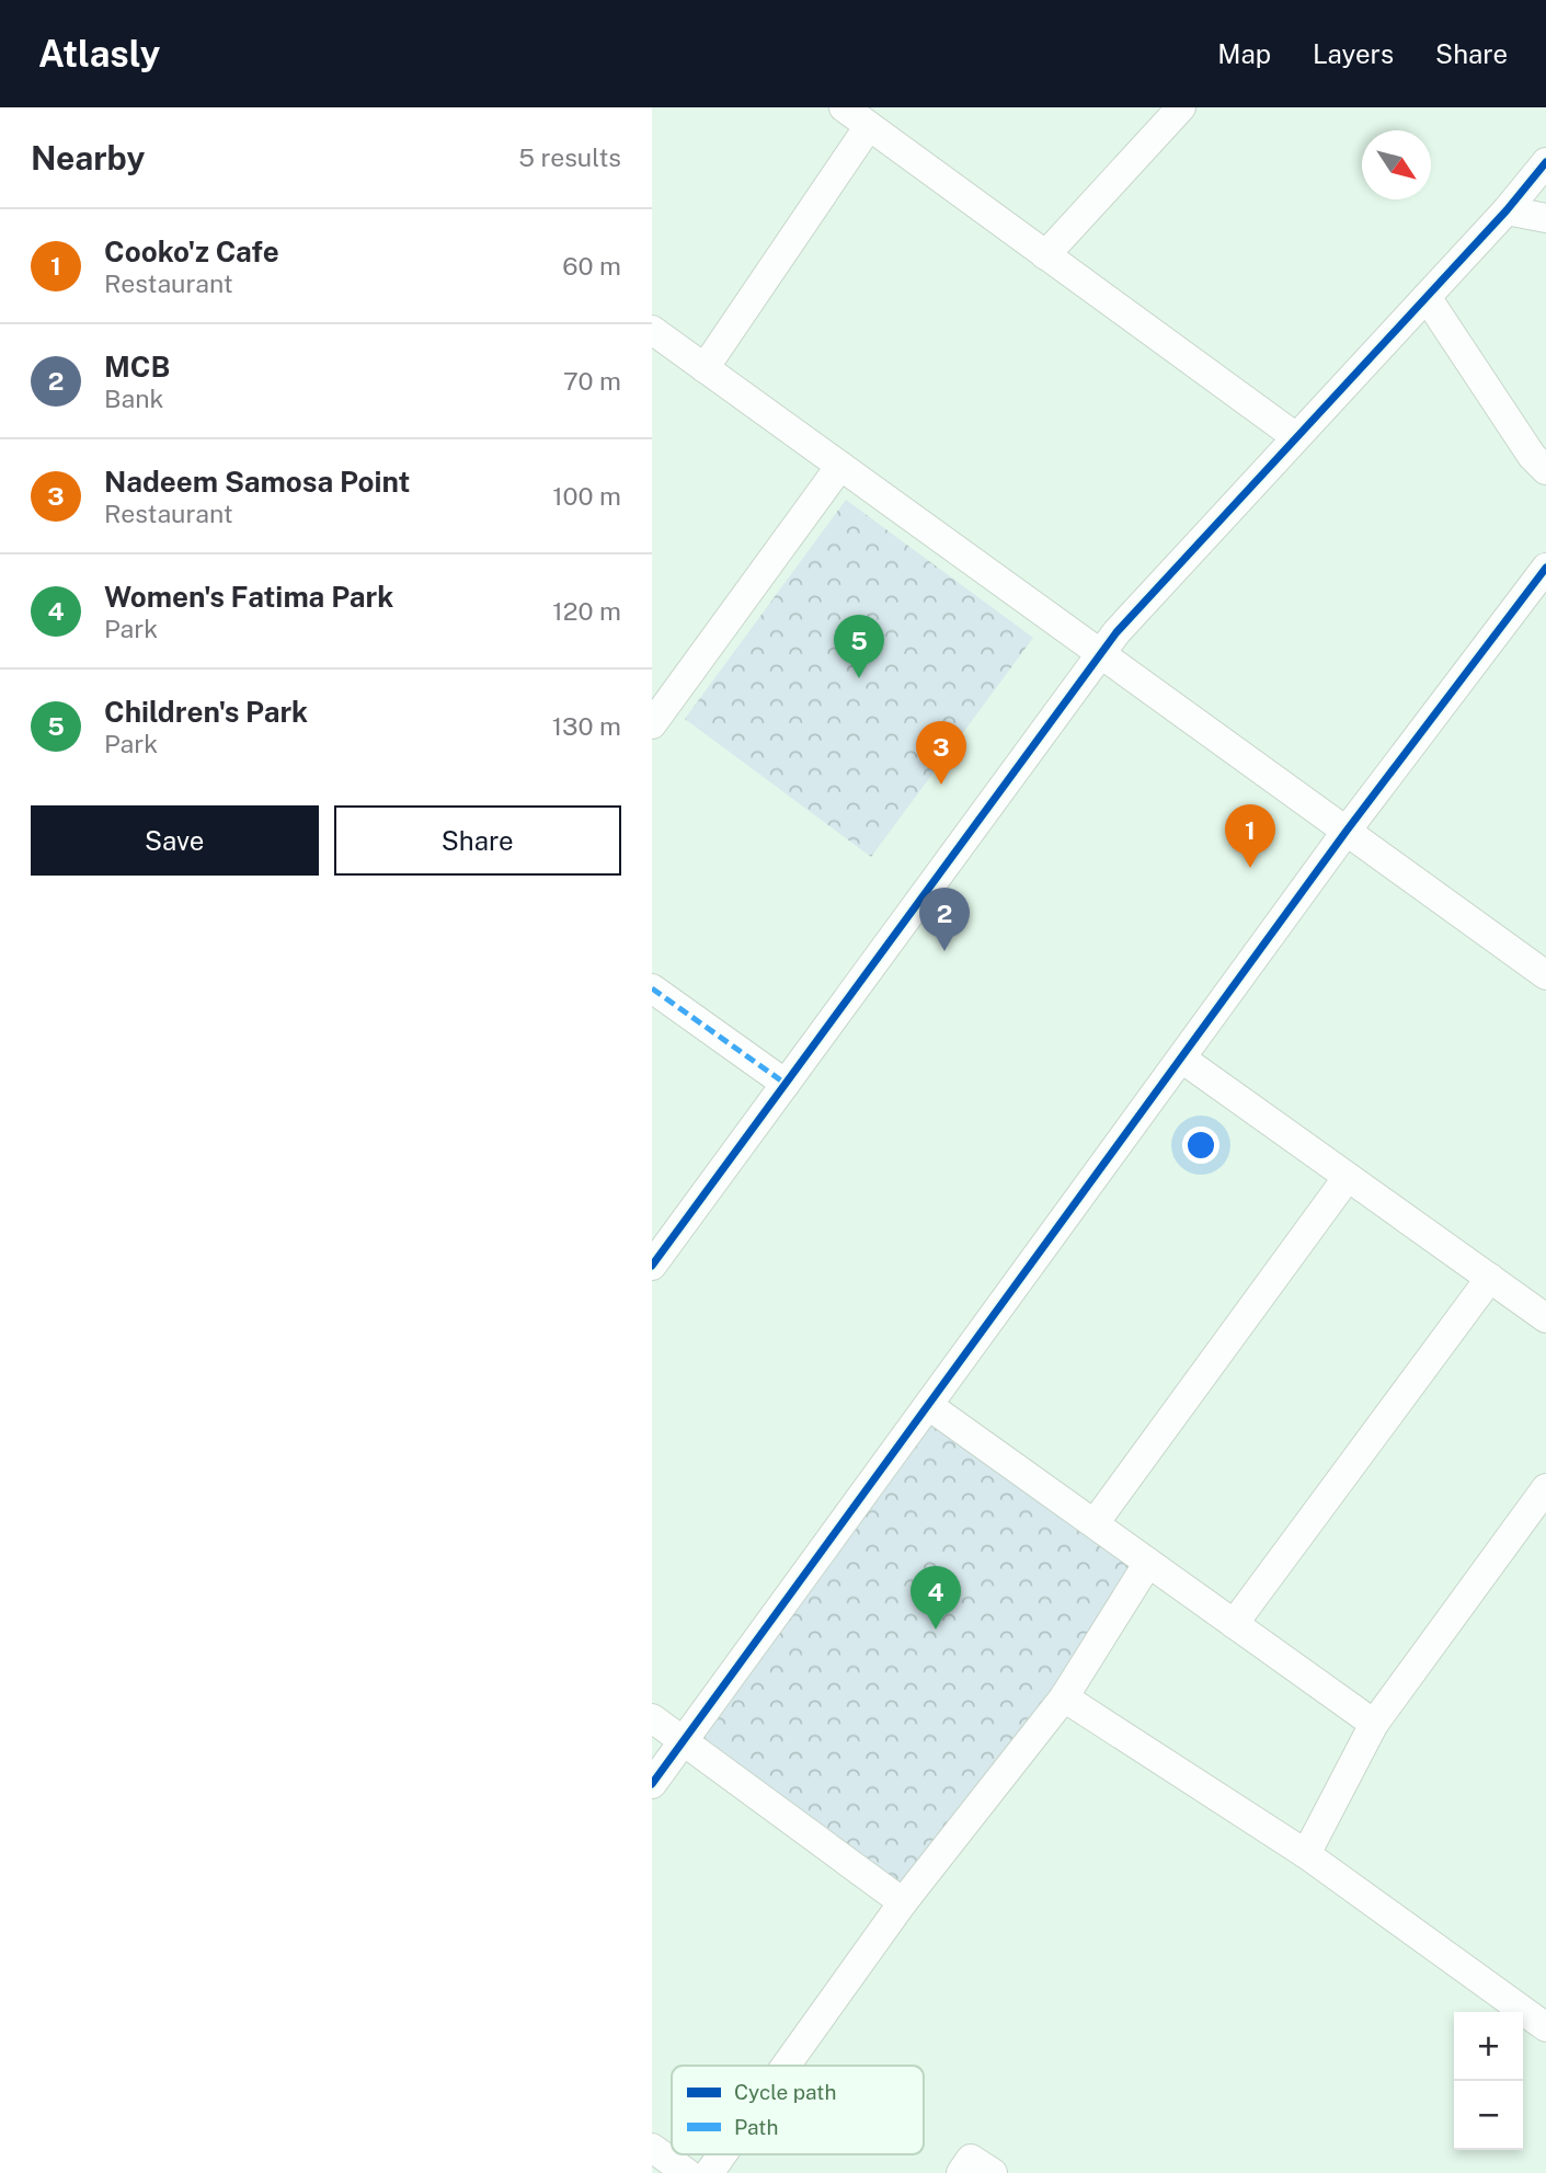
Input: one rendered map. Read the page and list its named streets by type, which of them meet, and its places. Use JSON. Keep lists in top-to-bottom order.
{
  "legend": ["Cycle path", "Path"],
  "north": "bottom right",
  "page": {
    "header": "Atlasly",
    "nav": ["Map", "Layers", "Share"],
    "heading": ["Nearby", "5 results"],
    "list": [
      {
        "mark": "1",
        "name": "Cooko'z Cafe",
        "note": "Restaurant",
        "value": "60 m"
      },
      {
        "mark": "2",
        "name": "MCB",
        "note": "Bank",
        "value": "70 m"
      },
      {
        "mark": "3",
        "name": "Nadeem Samosa Point",
        "note": "Restaurant",
        "value": "100 m"
      },
      {
        "mark": "4",
        "name": "Women's Fatima Park",
        "note": "Park",
        "value": "120 m"
      },
      {
        "mark": "5",
        "name": "Children's Park",
        "note": "Park",
        "value": "130 m"
      }
    ],
    "pins": [
      "5",
      "3",
      "1",
      "2",
      "4"
    ],
    "buttons": ["Save", "Share"],
    "map_buttons": ["+", "−"]
  }
}
